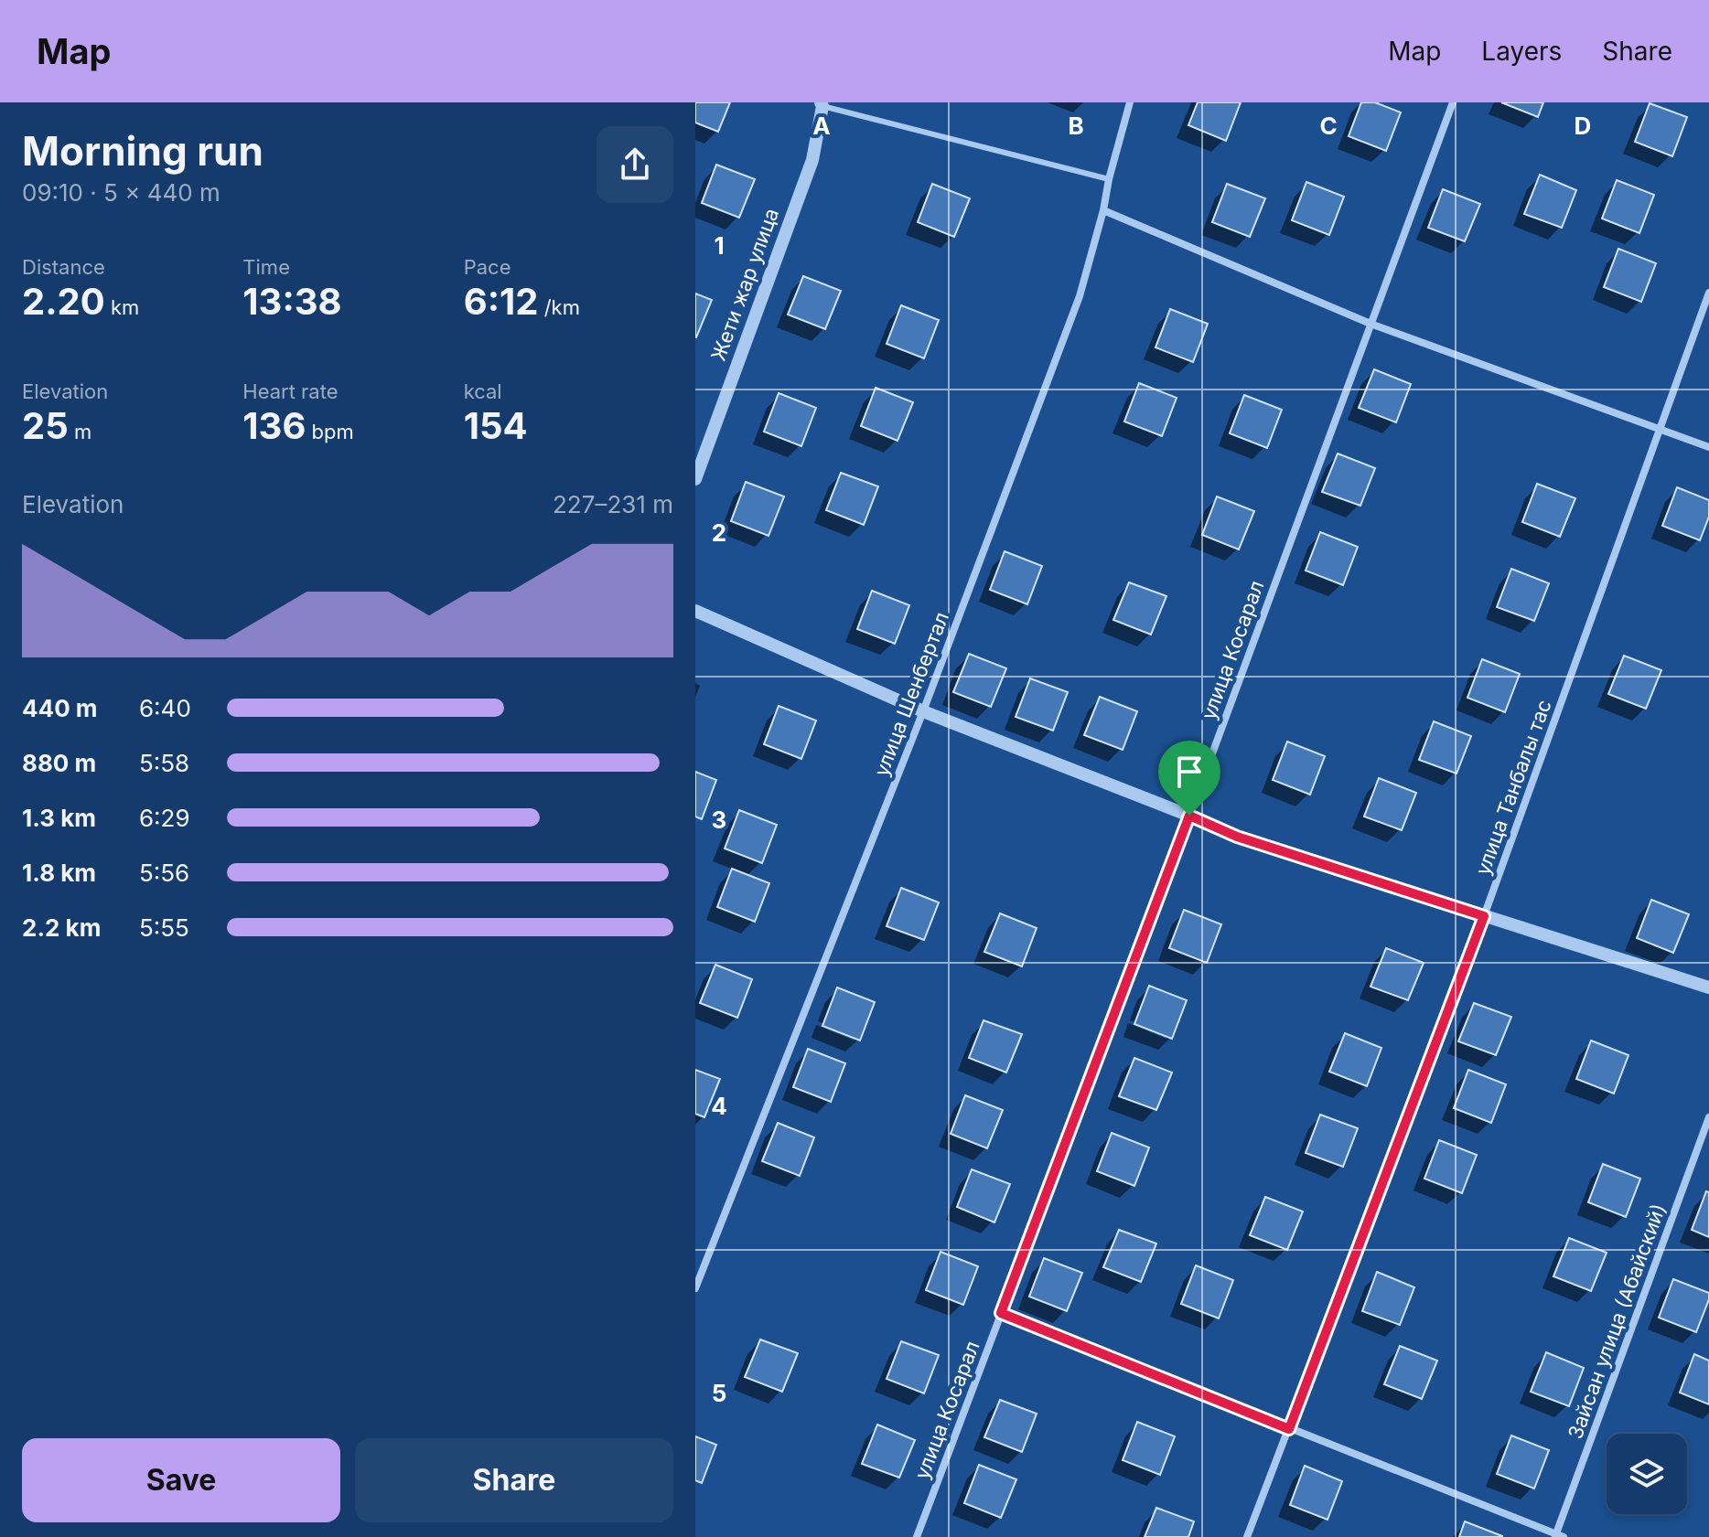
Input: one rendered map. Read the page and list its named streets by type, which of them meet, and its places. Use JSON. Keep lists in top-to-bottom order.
{
  "streets": {
    "street": [
      "Жети жар улица",
      "улица Косарал",
      "улица Шенбертал",
      "улица Танбалы тас",
      "Зайсан улица (Абайский)"
    ]
  },
  "page": {
    "header": "Map",
    "nav": ["Map", "Layers", "Share"],
    "heading": ["Morning run", "09:10 · 5 × 440 m"],
    "stats": [
      ["Distance", "2.20 km"],
      ["Time", "13:38"],
      ["Pace", "6:12 /km"],
      ["Elevation", "25 m"],
      ["Heart rate", "136 bpm"],
      ["kcal", "154"]
    ],
    "chart": ["Elevation", "227–231 m"],
    "list": [
      {
        "name": "440 m",
        "note": "6:40"
      },
      {
        "name": "880 m",
        "note": "5:58"
      },
      {
        "name": "1.3 km",
        "note": "6:29"
      },
      {
        "name": "1.8 km",
        "note": "5:56"
      },
      {
        "name": "2.2 km",
        "note": "5:55"
      }
    ],
    "buttons": ["Save", "Share"]
  },
  "grid": {
    "columns": [
      "A",
      "B",
      "C",
      "D"
    ],
    "rows": [
      "1",
      "2",
      "3",
      "4",
      "5"
    ]
  }
}
